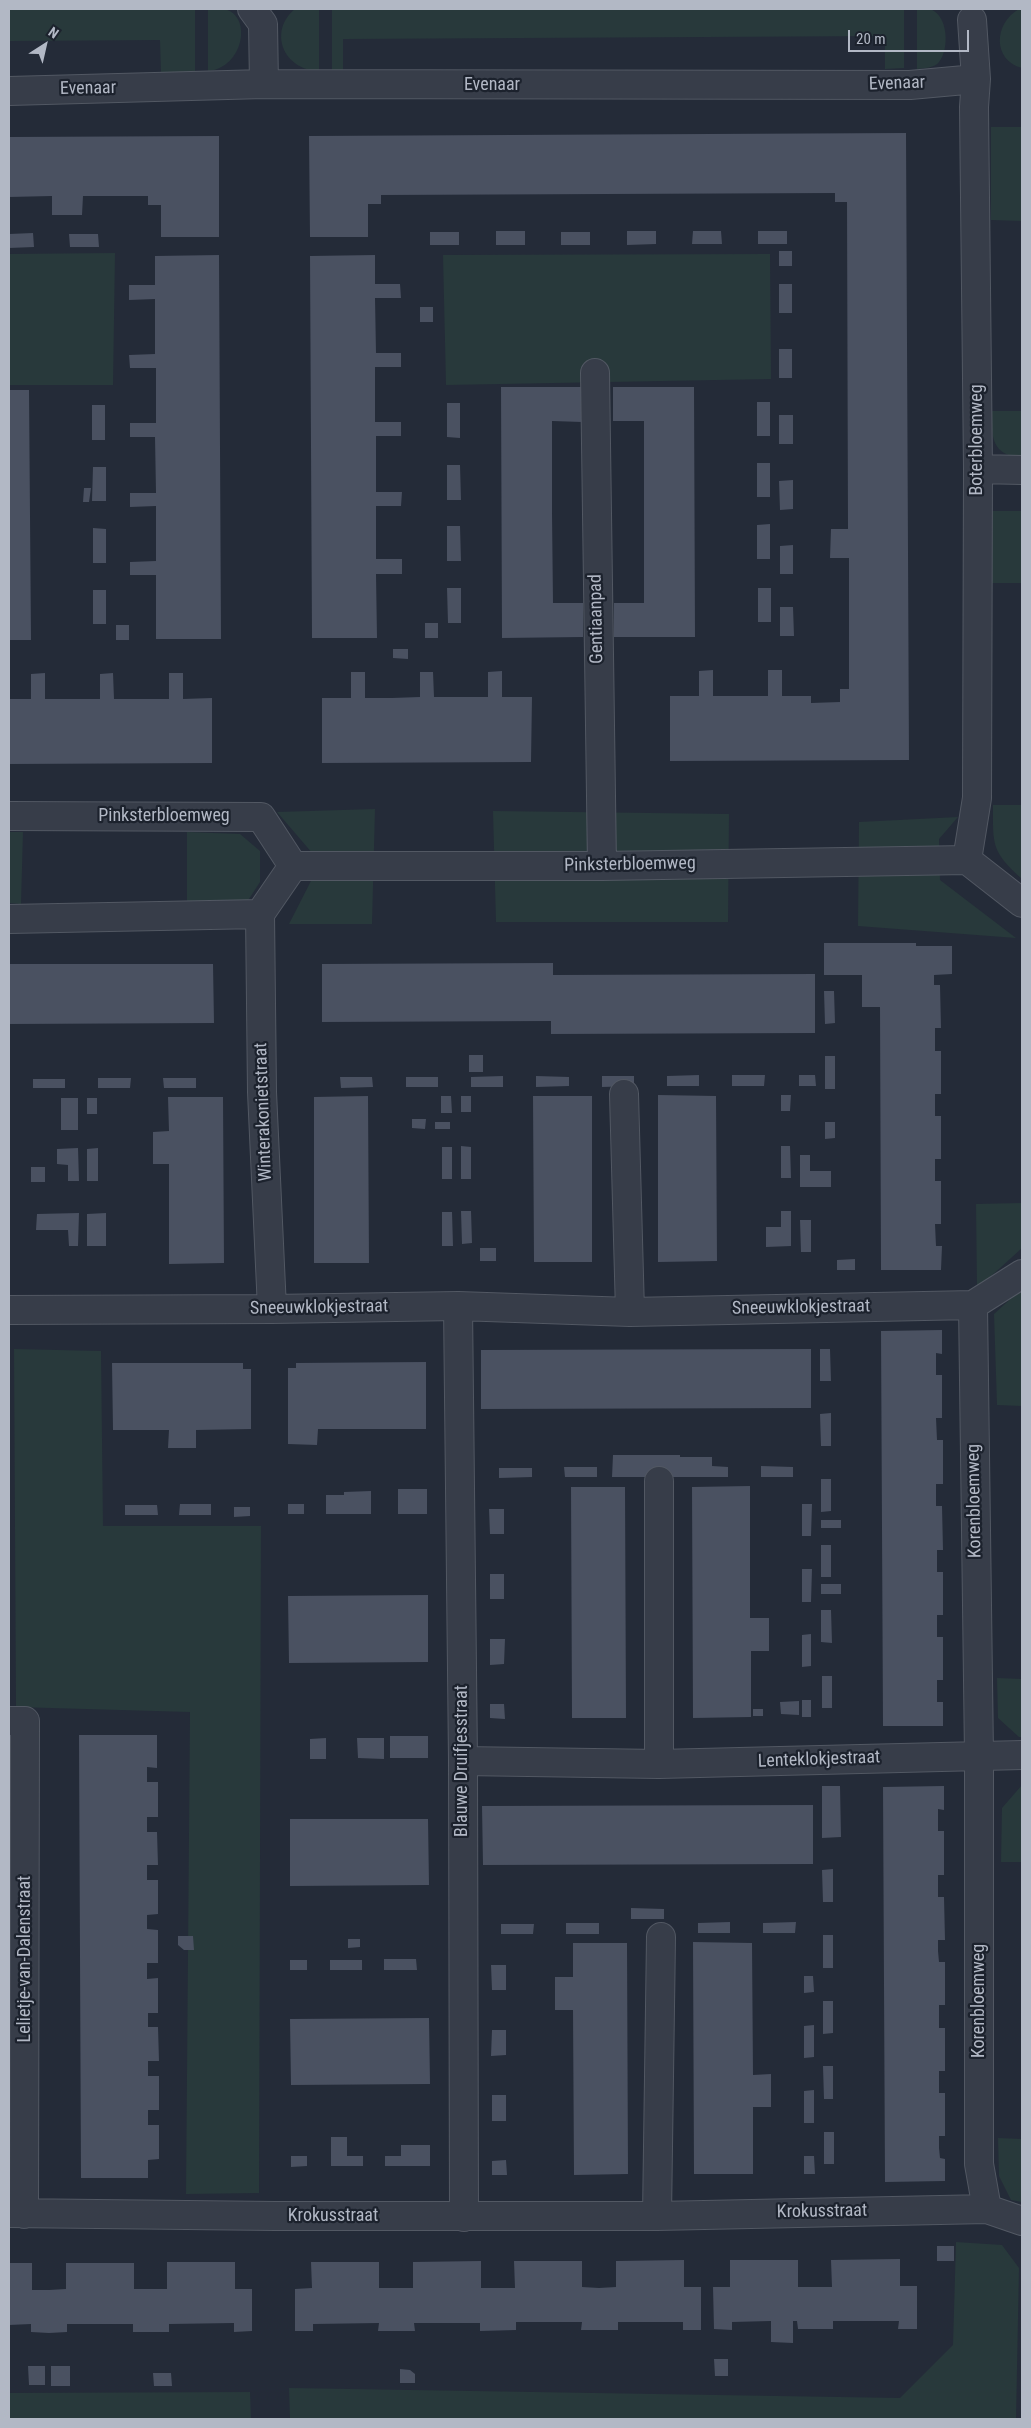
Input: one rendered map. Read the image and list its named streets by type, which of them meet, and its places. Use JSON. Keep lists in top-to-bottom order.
{
  "streets": {
    "street": [
      "Evenaar",
      "Boterbloemweg",
      "Gentiaanpad",
      "Pinksterbloemweg",
      "Winterakonietstraat",
      "Sneeuwklokjestraat",
      "Korenbloemweg",
      "Lenteklokjestraat",
      "Blauwe Druifjesstraat",
      "Lelietje-van-Dalenstraat",
      "Krokusstraat"
    ]
  },
  "crossings": [
    ["Evenaar", "Boterbloemweg"],
    ["Boterbloemweg", "Pinksterbloemweg"],
    ["Gentiaanpad", "Pinksterbloemweg"],
    ["Winterakonietstraat", "Sneeuwklokjestraat"],
    ["Sneeuwklokjestraat", "Korenbloemweg"],
    ["Sneeuwklokjestraat", "Blauwe Druifjesstraat"],
    ["Korenbloemweg", "Lenteklokjestraat"],
    ["Korenbloemweg", "Krokusstraat"],
    ["Lenteklokjestraat", "Blauwe Druifjesstraat"],
    ["Blauwe Druifjesstraat", "Krokusstraat"],
    ["Lelietje-van-Dalenstraat", "Krokusstraat"]
  ],
  "scale_bar": "20 m",
  "north": "top right"
}
